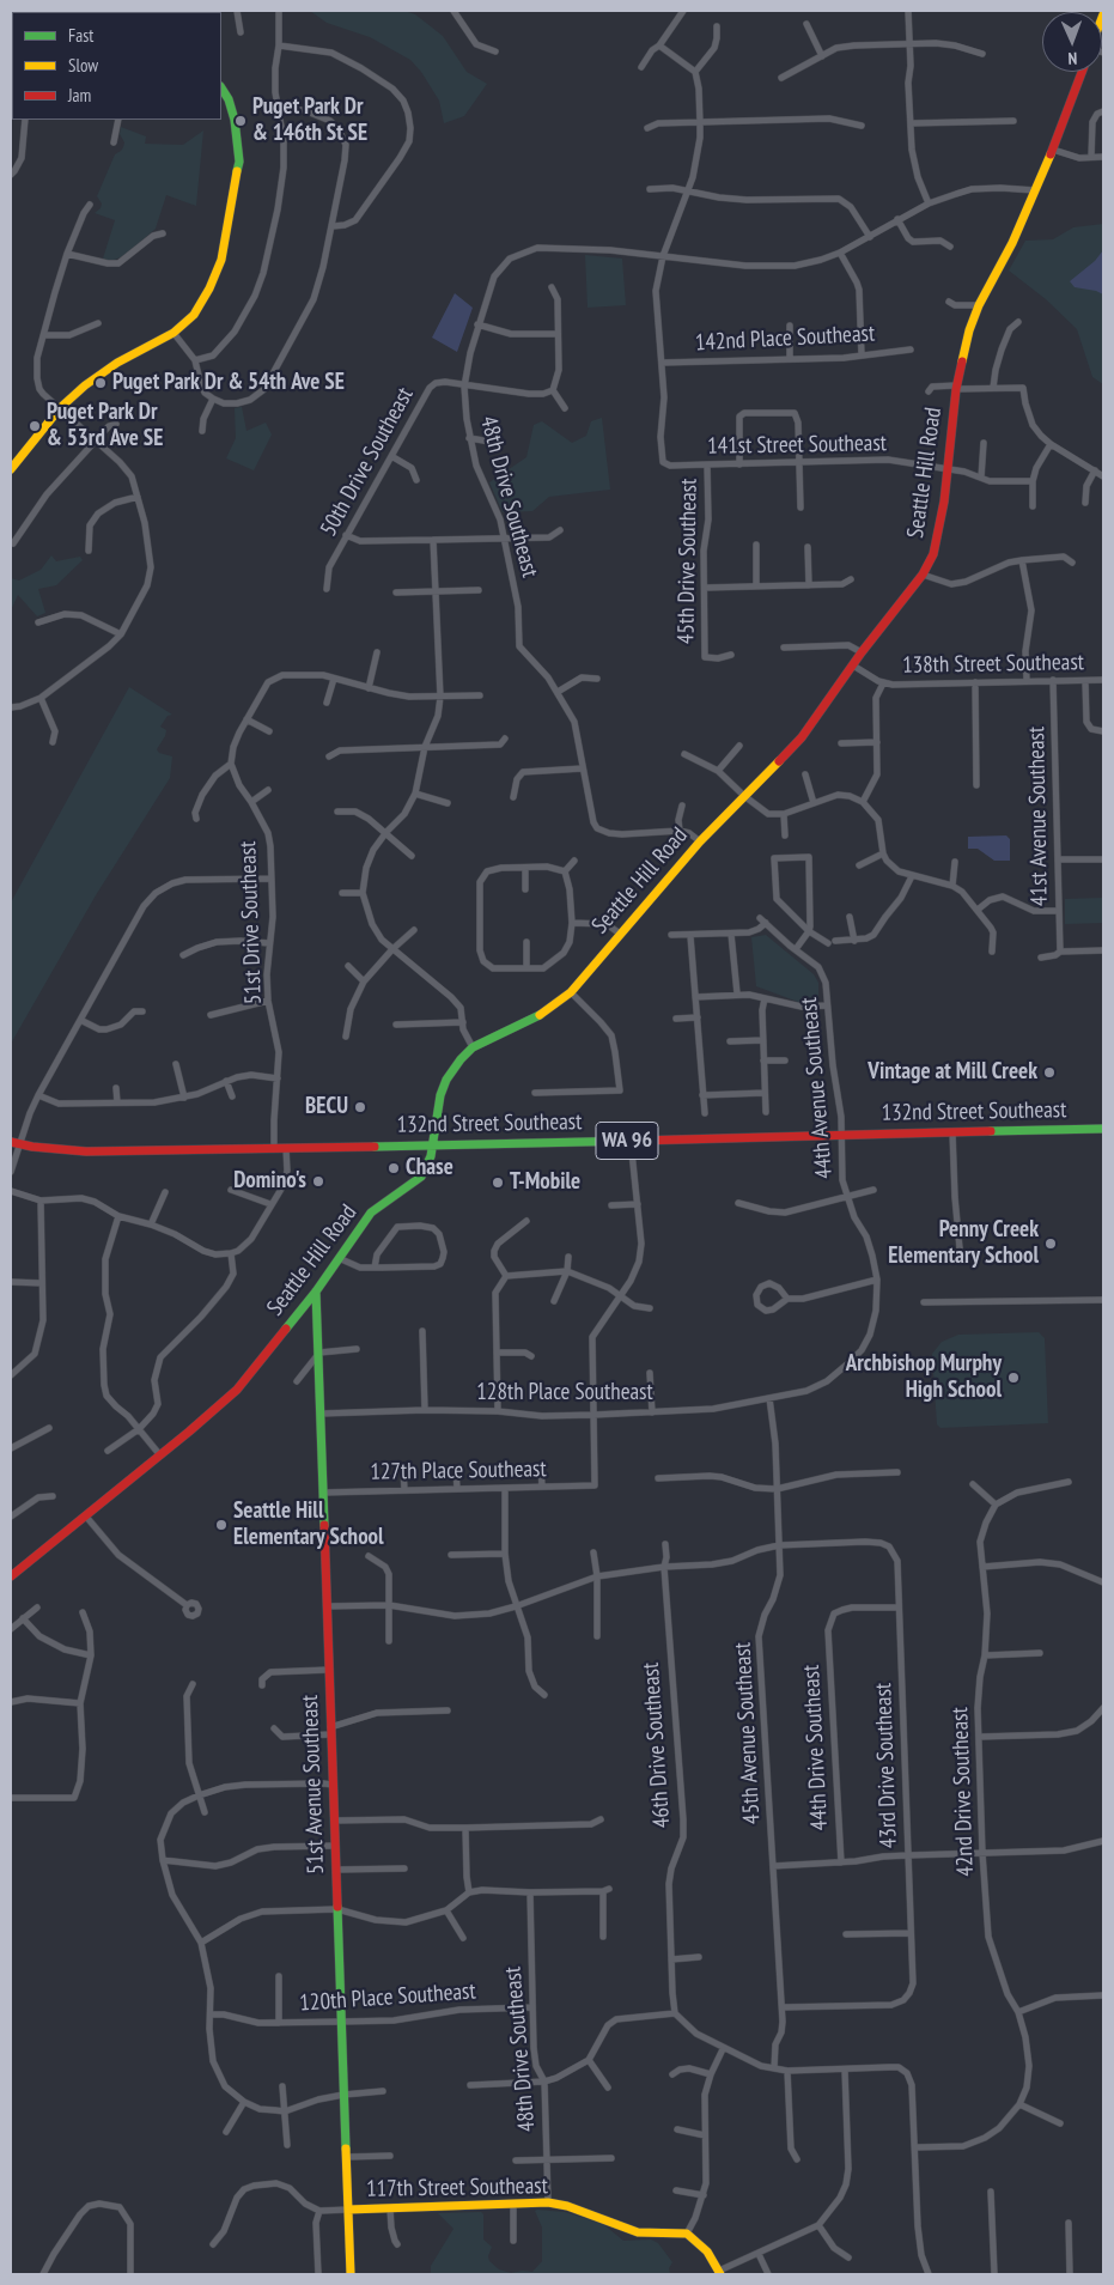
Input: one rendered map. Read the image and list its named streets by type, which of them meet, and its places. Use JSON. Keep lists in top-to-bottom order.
{
  "streets": {
    "main road": [
      "Seattle Hill Road",
      "132nd Street Southeast",
      "WA 96",
      "51st Avenue Southeast",
      "117th Street Southeast"
    ],
    "street": [
      "142nd Place Southeast",
      "141st Street Southeast",
      "50th Drive Southeast",
      "48th Drive Southeast",
      "45th Drive Southeast",
      "138th Street Southeast",
      "41st Avenue Southeast",
      "51st Drive Southeast",
      "44th Avenue Southeast",
      "128th Place Southeast",
      "127th Place Southeast",
      "45th Avenue Southeast",
      "46th Drive Southeast",
      "44th Drive Southeast",
      "43rd Drive Southeast",
      "42nd Drive Southeast",
      "120th Place Southeast"
    ]
  },
  "crossings": [
    ["142nd Place Southeast", "141st Street Southeast"],
    ["141st Street Southeast", "Seattle Hill Road"],
    ["141st Street Southeast", "45th Drive Southeast"],
    ["50th Drive Southeast", "48th Drive Southeast"],
    ["Seattle Hill Road", "48th Drive Southeast"],
    ["Seattle Hill Road", "138th Street Southeast"],
    ["Seattle Hill Road", "132nd Street Southeast"],
    ["Seattle Hill Road", "51st Avenue Southeast"],
    ["48th Drive Southeast", "120th Place Southeast"],
    ["48th Drive Southeast", "117th Street Southeast"],
    ["138th Street Southeast", "41st Avenue Southeast"],
    ["51st Drive Southeast", "132nd Street Southeast"],
    ["44th Avenue Southeast", "132nd Street Southeast"],
    ["44th Avenue Southeast", "128th Place Southeast"],
    ["128th Place Southeast", "127th Place Southeast"],
    ["128th Place Southeast", "45th Avenue Southeast"],
    ["128th Place Southeast", "51st Avenue Southeast"],
    ["127th Place Southeast", "51st Avenue Southeast"],
    ["45th Avenue Southeast", "43rd Drive Southeast"],
    ["44th Drive Southeast", "43rd Drive Southeast"],
    ["51st Avenue Southeast", "120th Place Southeast"],
    ["51st Avenue Southeast", "117th Street Southeast"]
  ],
  "places": [
    "Puget Park Dr & 146th St SE",
    "Puget Park Dr & 54th Ave SE",
    "Puget Park Dr & 53rd Ave SE",
    "Vintage at Mill Creek",
    "BECU",
    "Chase",
    "Domino's",
    "T-Mobile",
    "Penny Creek Elementary School",
    "Archbishop Murphy High School",
    "Seattle Hill Elementary School"
  ],
  "legend": ["Fast", "Slow", "Jam"],
  "north": "bottom"
}
